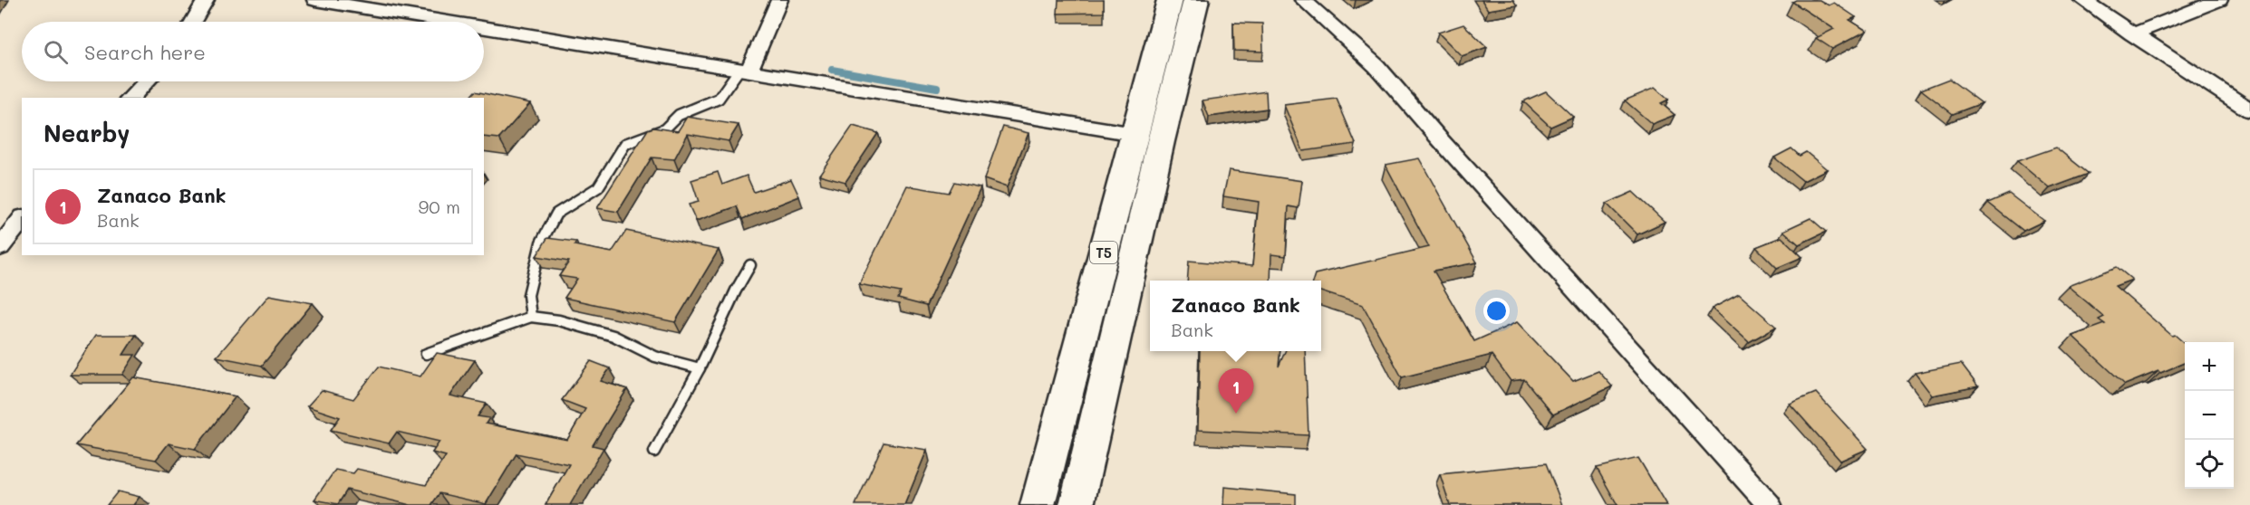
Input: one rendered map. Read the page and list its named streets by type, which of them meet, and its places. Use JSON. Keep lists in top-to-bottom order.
{
  "streets": {
    "highway": ["T5"]
  },
  "page": {
    "search": "Search here",
    "heading": "Nearby",
    "list": [
      {
        "mark": "1",
        "name": "Zanaco Bank",
        "note": "Bank",
        "value": "90 m"
      }
    ],
    "popup": ["Zanaco Bank", "Bank"],
    "map_buttons": ["+", "−"],
    "pins": "1"
  }
}
